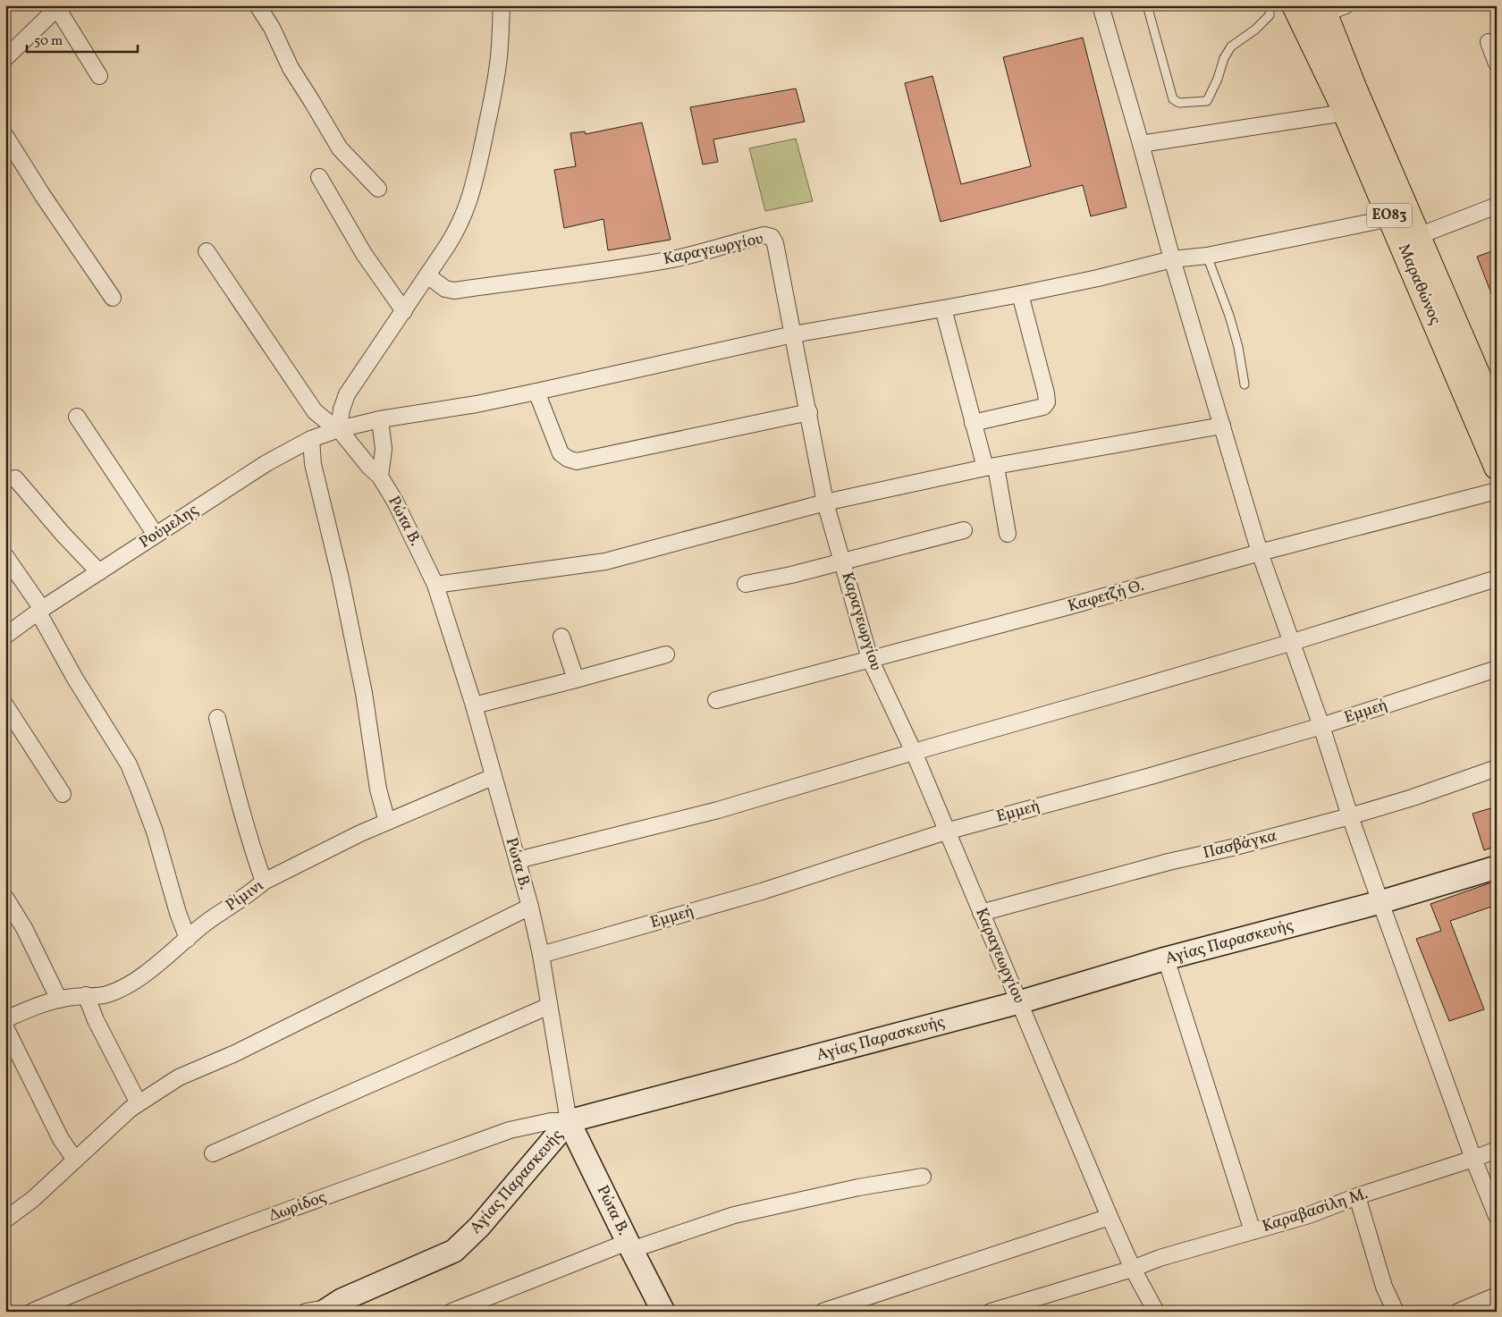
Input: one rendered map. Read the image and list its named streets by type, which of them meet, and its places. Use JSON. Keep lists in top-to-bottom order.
{
  "streets": {
    "main road": ["ΕΟ83", "Μαραθώνος"],
    "street": [
      "Καραγεωργίου",
      "Ρώτα Β.",
      "Ρούμελης",
      "Καφετζή Θ.",
      "Εμμεή",
      "Πασβάγκα",
      "Ρίμινι",
      "Αγίας Παρασκευής",
      "Δωρίδος",
      "Καραβασίλη Μ."
    ]
  },
  "crossings": [
    ["Καραγεωργίου", "Ρούμελης"],
    ["Καραγεωργίου", "Καφετζή Θ."],
    ["Καραγεωργίου", "Εμμεή"],
    ["Καραγεωργίου", "Πασβάγκα"],
    ["Καραγεωργίου", "Αγίας Παρασκευής"],
    ["Καραγεωργίου", "Καραβασίλη Μ."],
    ["Μαραθώνος", "Ρούμελης"],
    ["Ρώτα Β.", "Ρούμελης"],
    ["Ρώτα Β.", "Εμμεή"],
    ["Ρώτα Β.", "Ρίμινι"],
    ["Ρώτα Β.", "Αγίας Παρασκευής"],
    ["Ρώτα Β.", "Δωρίδος"],
    ["Αγίας Παρασκευής", "Δωρίδος"]
  ],
  "scale_bar": "50 m"
}
